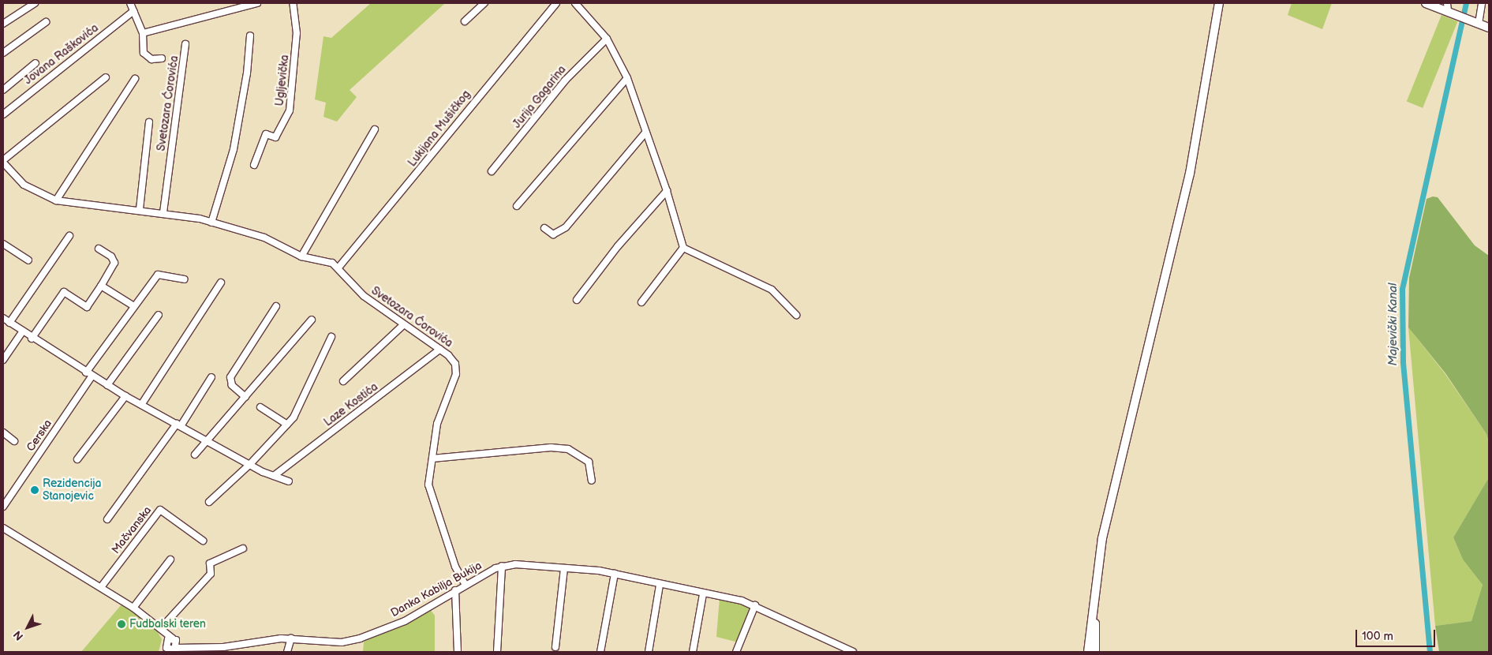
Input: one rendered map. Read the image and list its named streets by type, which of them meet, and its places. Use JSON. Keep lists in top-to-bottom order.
{
  "streets": {
    "street": [
      "Jovana Raškovića",
      "Ugljevička",
      "Jurija Gagarina",
      "Svetozara Ćorovića",
      "Lukijana Mušičkog",
      "Laze Kostića",
      "Cerska",
      "Mačvanska",
      "Danka Kabilja Bukija"
    ]
  },
  "crossings": [
    ["Svetozara Ćorovića", "Lukijana Mušičkog"],
    ["Svetozara Ćorovića", "Laze Kostića"],
    ["Svetozara Ćorovića", "Danka Kabilja Bukija"]
  ],
  "water": ["Majevički Kanal"],
  "places": ["Rezidencija Stanojevic", "Fudbalski teren"],
  "scale_bar": "100 m",
  "north": "bottom left"
}
